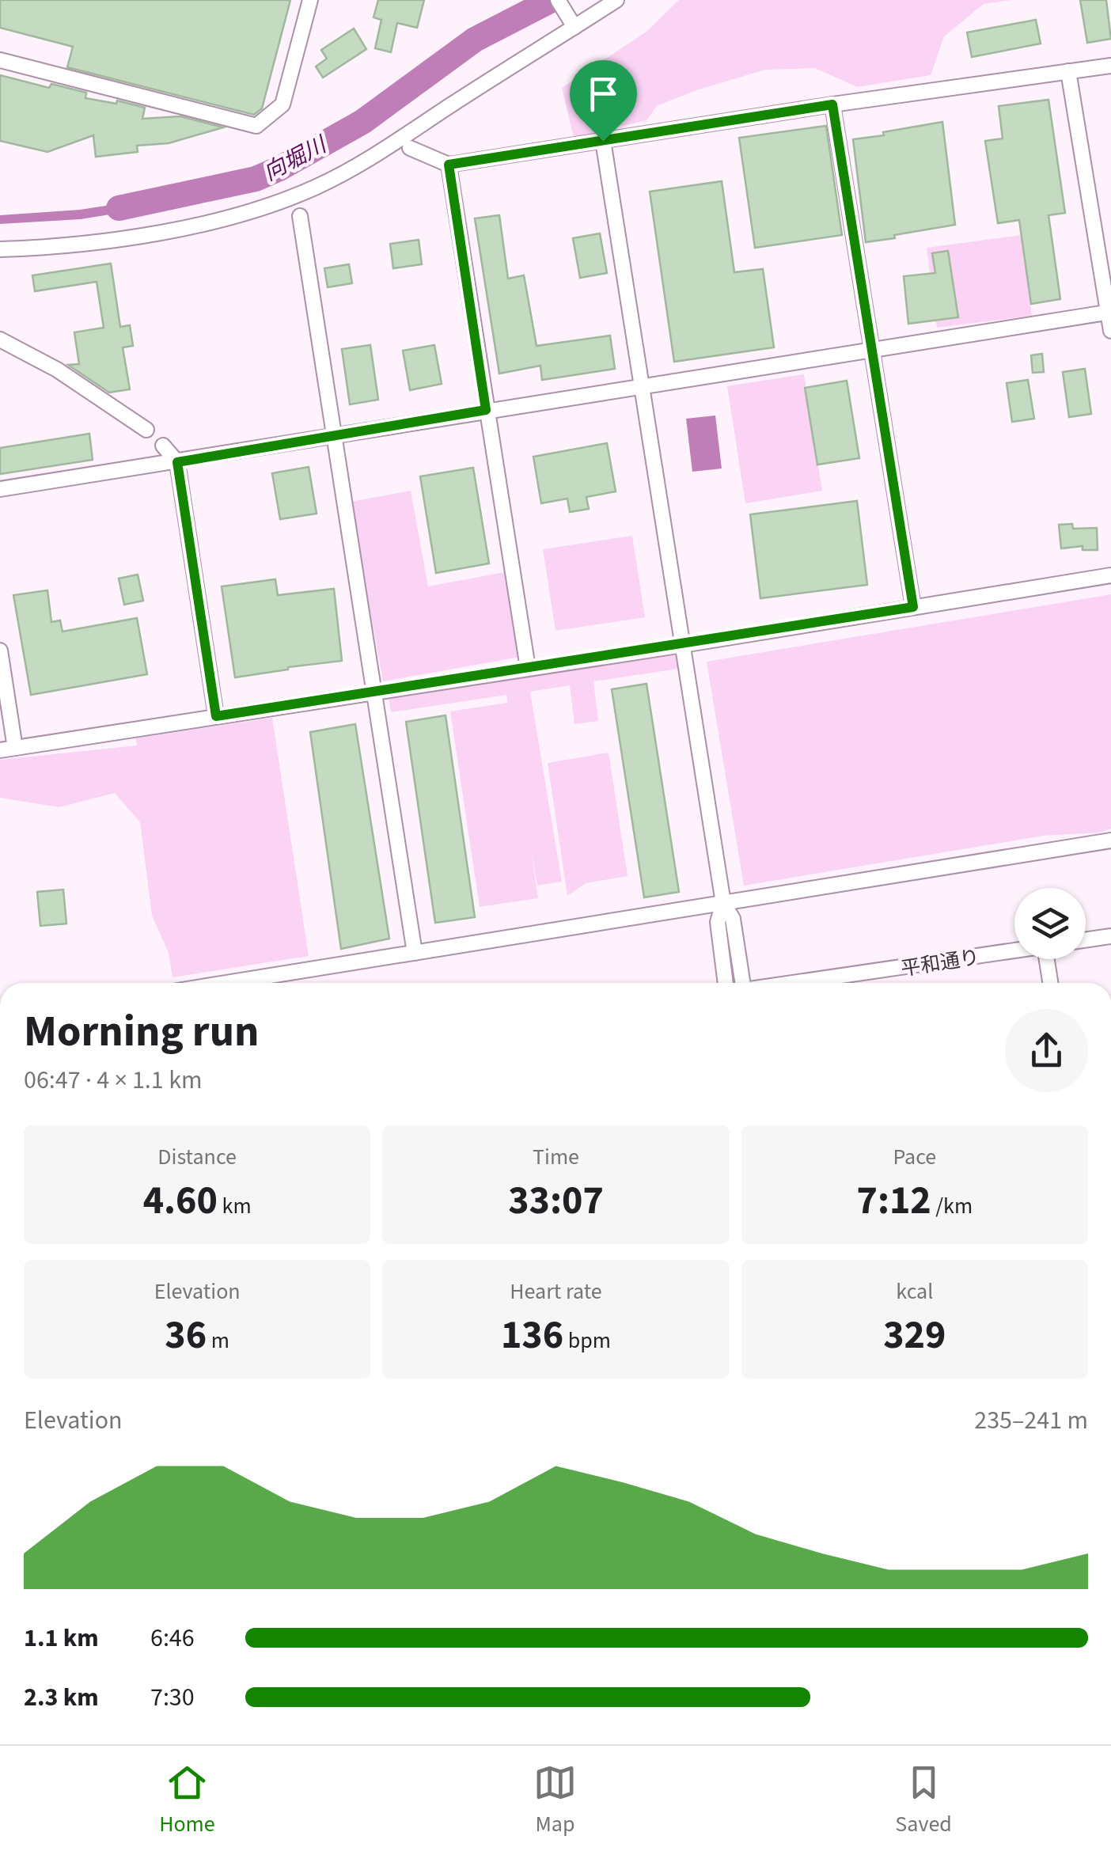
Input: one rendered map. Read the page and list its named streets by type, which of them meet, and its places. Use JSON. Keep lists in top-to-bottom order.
{
  "streets": {
    "street": ["平和通り"]
  },
  "water": ["向堀川"],
  "page": {
    "heading": ["Morning run", "06:47 · 4 × 1.1 km"],
    "stats": [
      ["Distance", "4.60 km"],
      ["Time", "33:07"],
      ["Pace", "7:12 /km"],
      ["Elevation", "36 m"],
      ["Heart rate", "136 bpm"],
      ["kcal", "329"]
    ],
    "chart": ["Elevation", "235–241 m"],
    "list": [
      {
        "name": "1.1 km",
        "note": "6:46"
      },
      {
        "name": "2.3 km",
        "note": "7:30"
      }
    ],
    "tabs": ["Home", "Map", "Saved"]
  }
}
